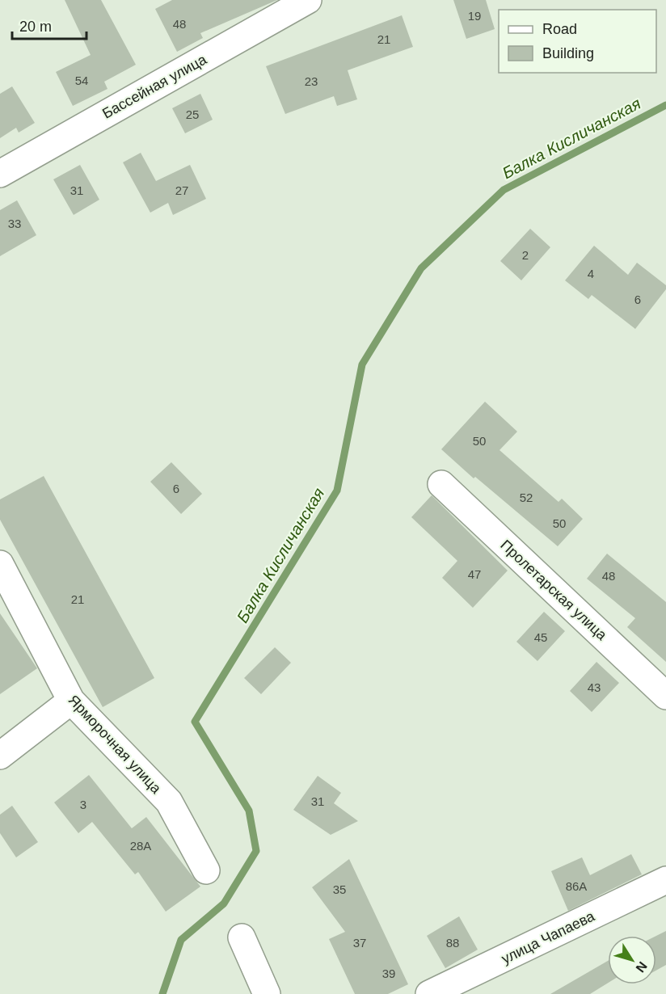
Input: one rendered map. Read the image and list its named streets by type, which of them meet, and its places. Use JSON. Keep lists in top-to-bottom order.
{
  "streets": {
    "street": [
      "Бассейная улица",
      "Пролетарская улица",
      "Ярморочная улица",
      "улица Чапаева"
    ]
  },
  "water": ["Балка Кисличанская"],
  "house_numbers": [
    "19",
    "48",
    "21",
    "54",
    "23",
    "25",
    "31",
    "27",
    "33",
    "2",
    "4",
    "6",
    "50",
    "6",
    "52",
    "50",
    "47",
    "48",
    "21",
    "45",
    "43",
    "31",
    "3",
    "28А",
    "86А",
    "35",
    "37",
    "88",
    "39"
  ],
  "legend": ["Road", "Building"],
  "scale_bar": "20 m",
  "north": "bottom right"
}
